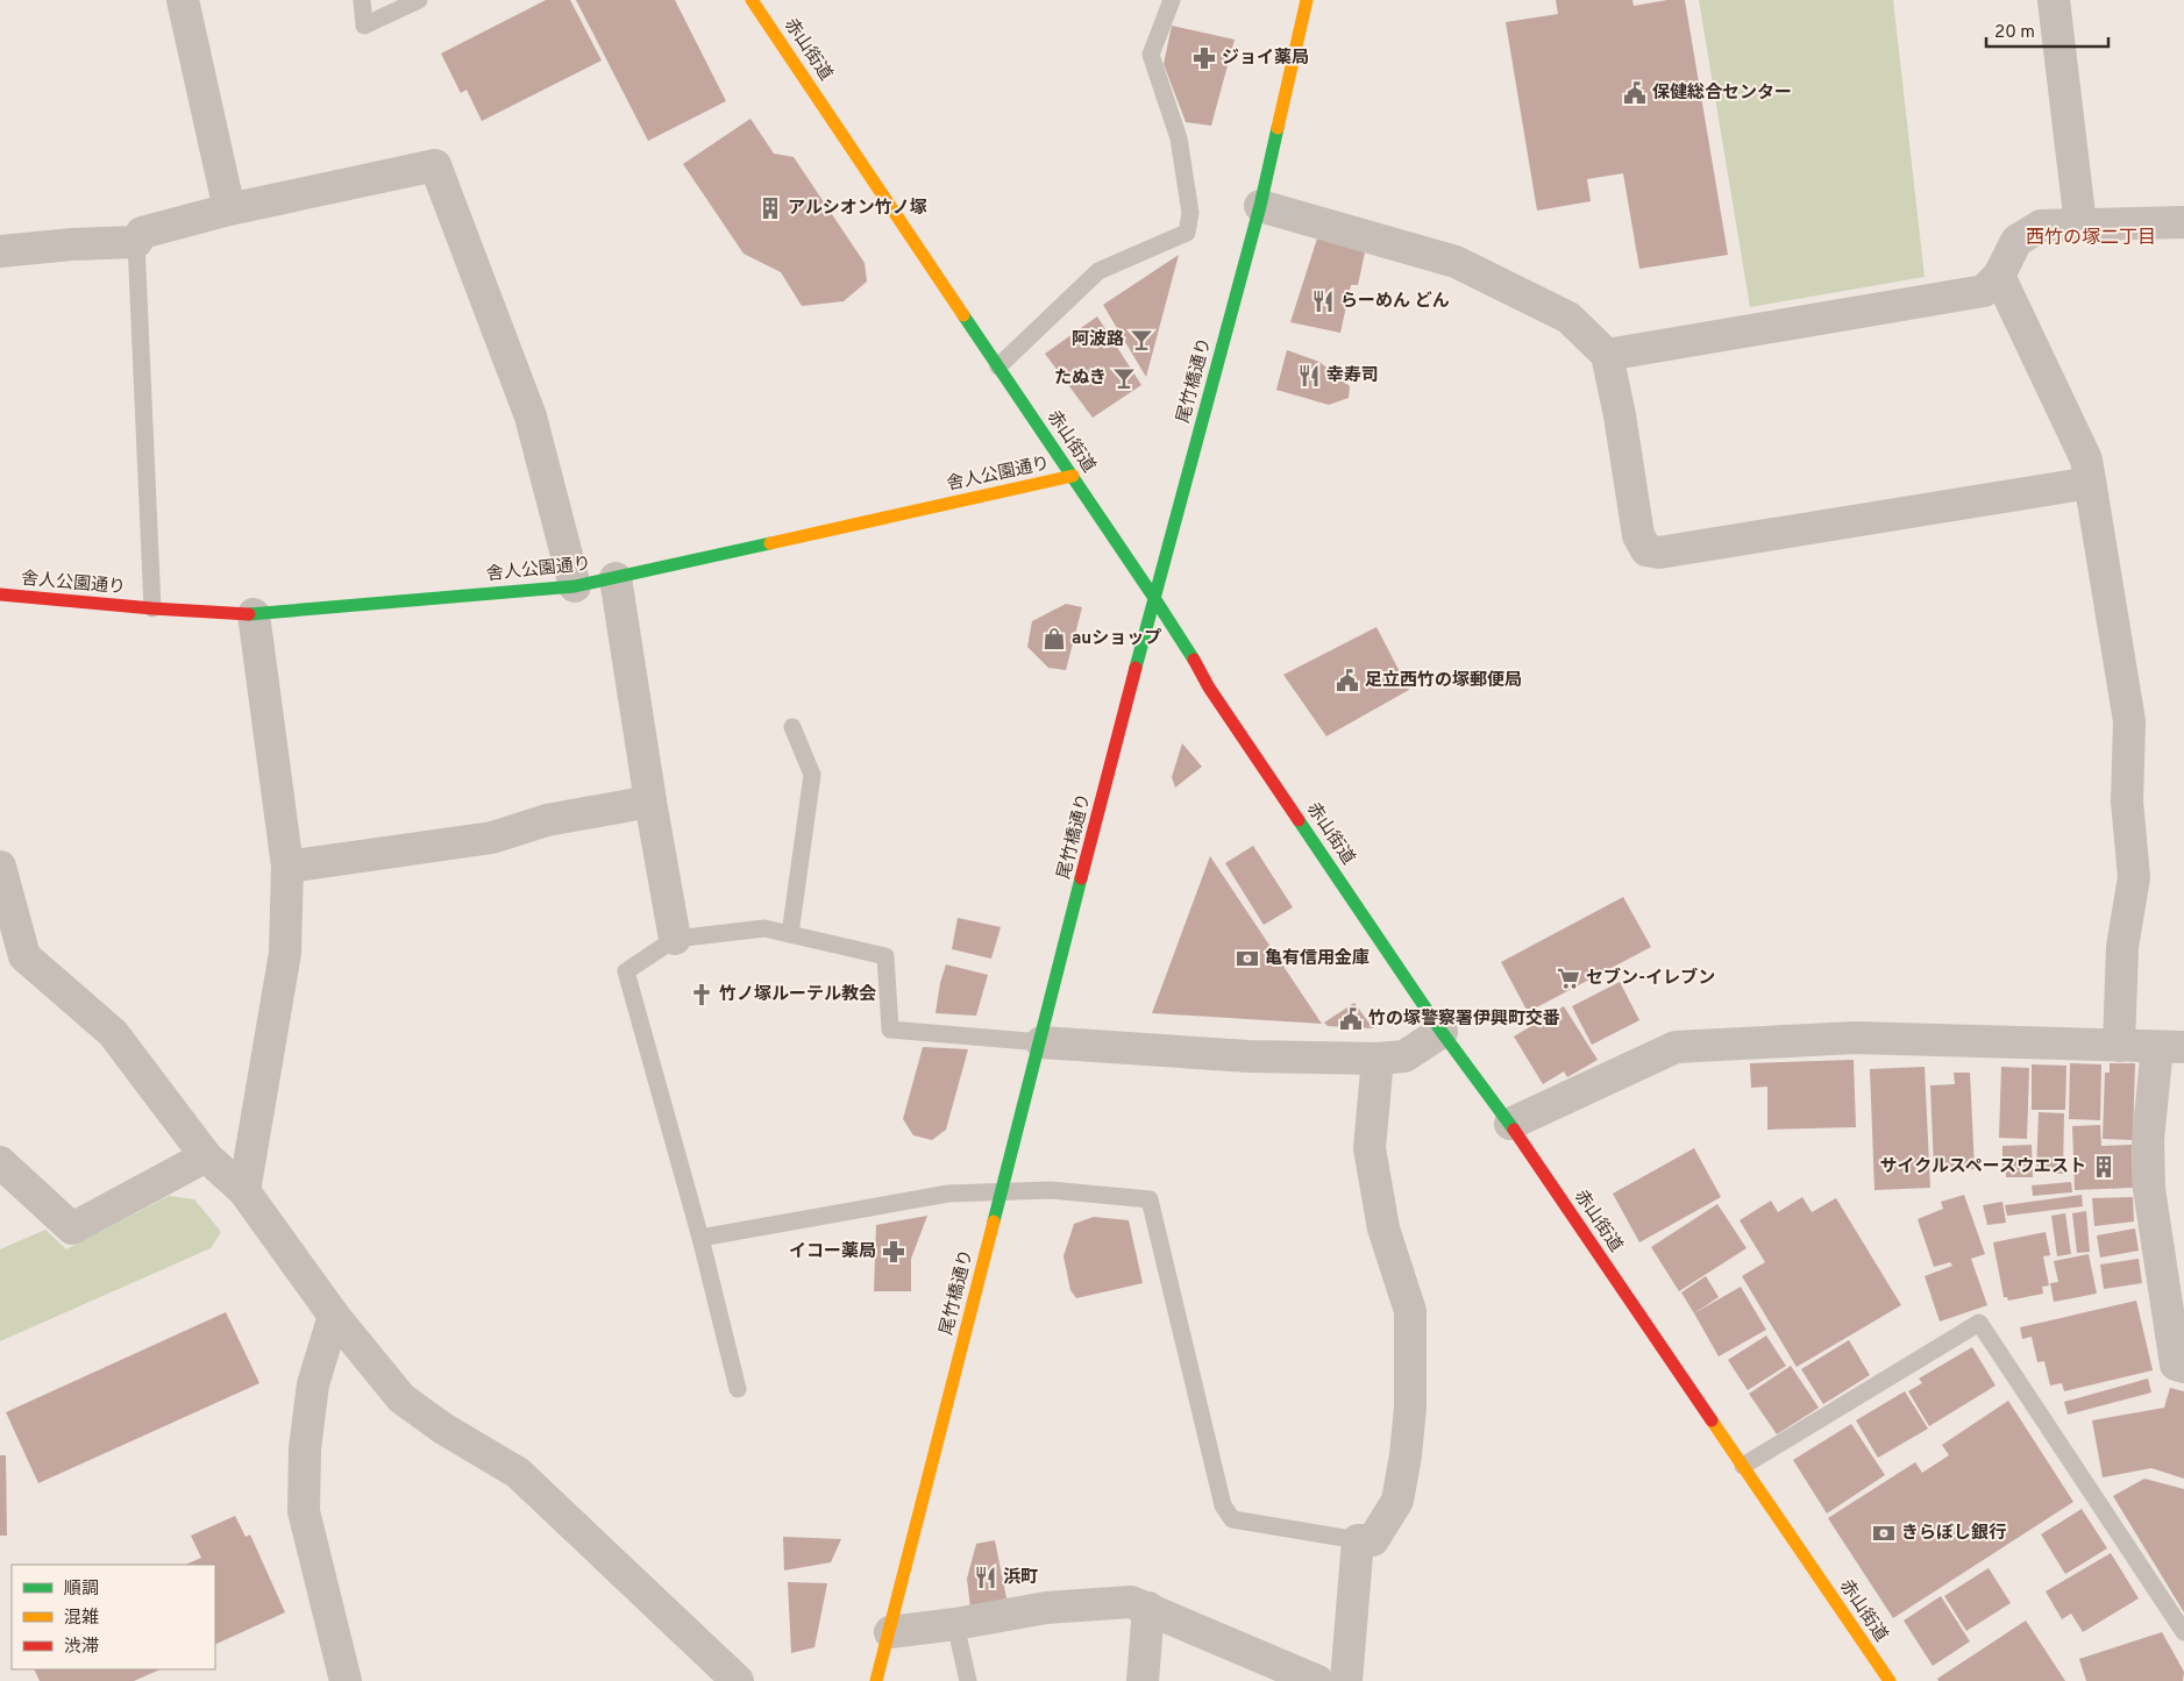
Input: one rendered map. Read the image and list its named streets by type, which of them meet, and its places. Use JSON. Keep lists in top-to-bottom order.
{
  "streets": {
    "street": ["赤山街道", "尾竹橋通り", "舎人公園通り"]
  },
  "crossings": [
    ["赤山街道", "尾竹橋通り"],
    ["赤山街道", "舎人公園通り"]
  ],
  "districts": ["西竹の塚二丁目"],
  "places": {
    "pharmacy": ["ジョイ薬局", "イコー薬局"],
    "public building": ["保健総合センター", "足立西竹の塚郵便局", "竹の塚警察署伊興町交番"],
    "building": ["アルシオン竹ノ塚", "サイクルスペースウエスト"],
    "restaurant": ["らーめん どん", "幸寿司", "浜町"],
    "bar": ["阿波路", "たぬき"],
    "shop": ["auショップ"],
    "bank": ["亀有信用金庫", "きらぼし銀行"],
    "supermarket": ["セブン-イレブン"],
    "church": ["竹ノ塚ルーテル教会"]
  },
  "legend": ["順調", "混雑", "渋滞"],
  "scale_bar": "20 m"
}
